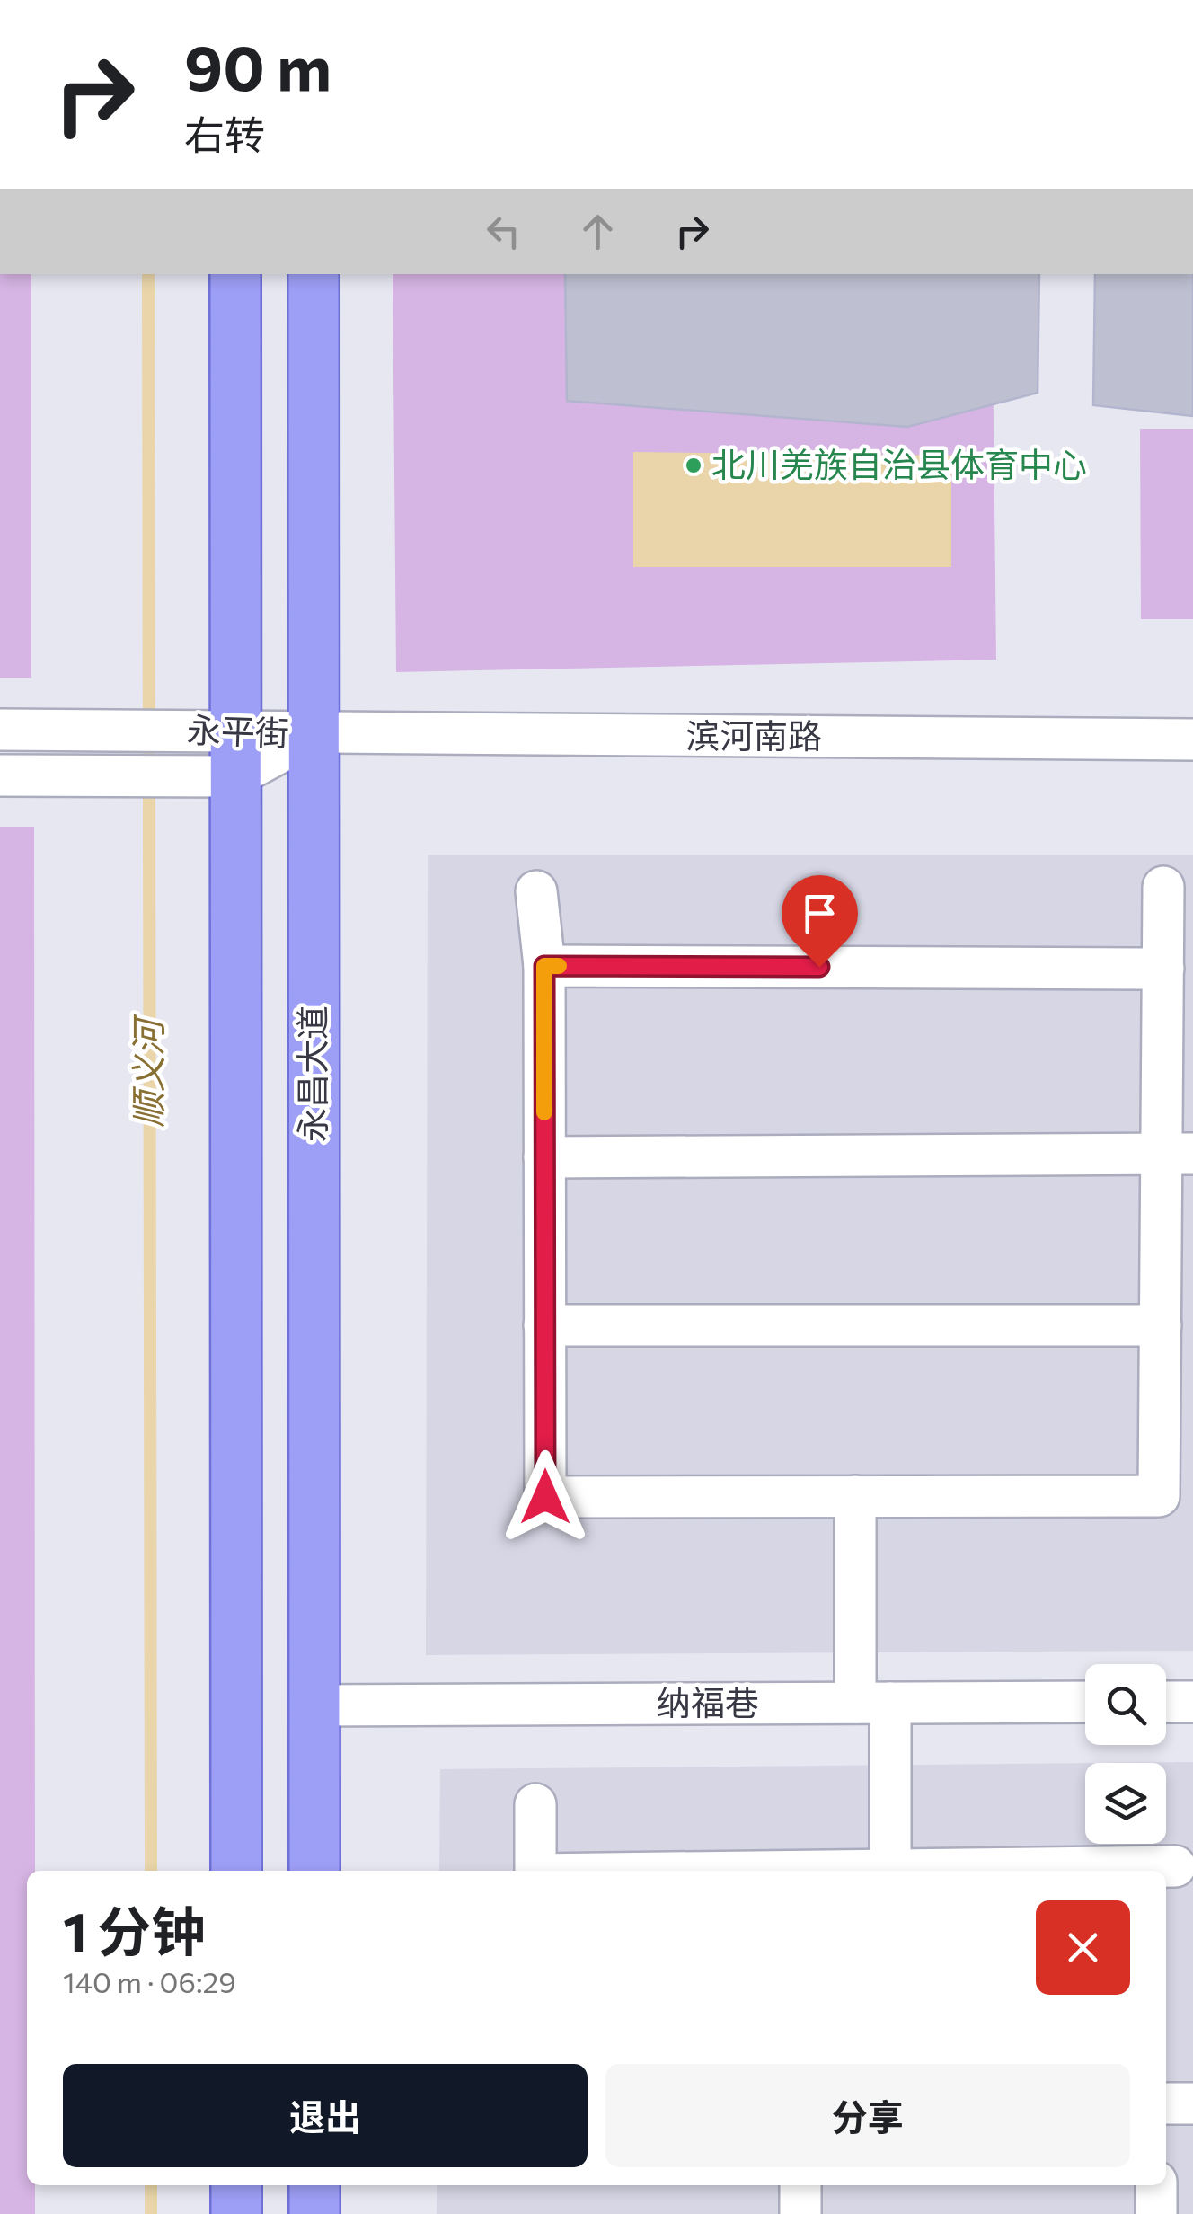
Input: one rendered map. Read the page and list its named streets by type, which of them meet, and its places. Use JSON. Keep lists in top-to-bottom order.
{
  "streets": {
    "main road": ["永昌大道"],
    "street": ["永平街", "滨河南路", "纳福巷"]
  },
  "crossings": [
    ["永平街", "滨河南路"],
    ["永平街", "永昌大道"],
    ["滨河南路", "永昌大道"],
    ["永昌大道", "纳福巷"]
  ],
  "water": ["顺义河"],
  "places": ["北川羌族自治县体育中心"],
  "page": {
    "turn": ["90 m", "右转"],
    "heading": ["1 分钟", "140 m · 06:29"],
    "buttons": ["退出", "分享"]
  }
}
